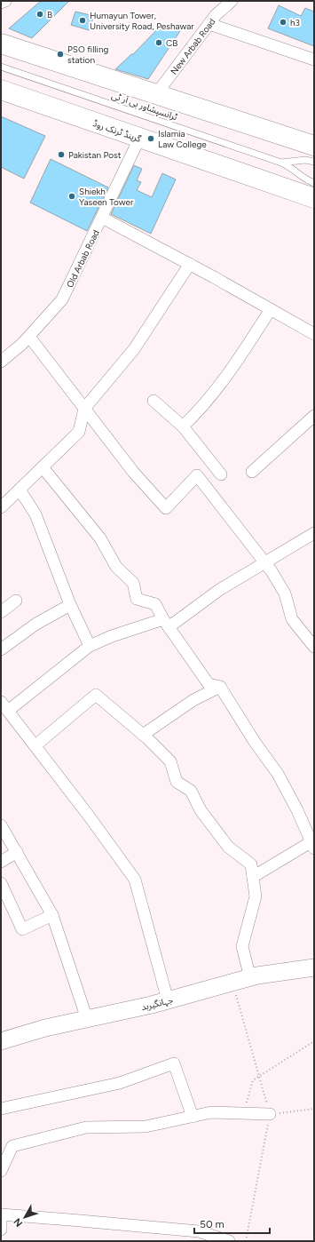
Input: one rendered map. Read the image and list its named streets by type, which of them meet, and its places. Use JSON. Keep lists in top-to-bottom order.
{
  "streets": {
    "highway": ["گرینڈ ٹرنک روڈ"],
    "street": ["New Arbab Road", "Old Arbab Road", "جہانگیربد"],
    "lane": ["ٹرانسپشاور بی آر ٹی"]
  },
  "crossings": [
    ["گرینڈ ٹرنک روڈ", "Old Arbab Road"]
  ],
  "places": [
    "B",
    "Humayun Tower, University Road, Peshawar",
    "h3",
    "CB",
    "PSO filling station",
    "Islamia Law College",
    "Pakistan Post",
    "Shiekh Yaseen Tower"
  ],
  "scale_bar": "50 m",
  "north": "bottom left"
}
